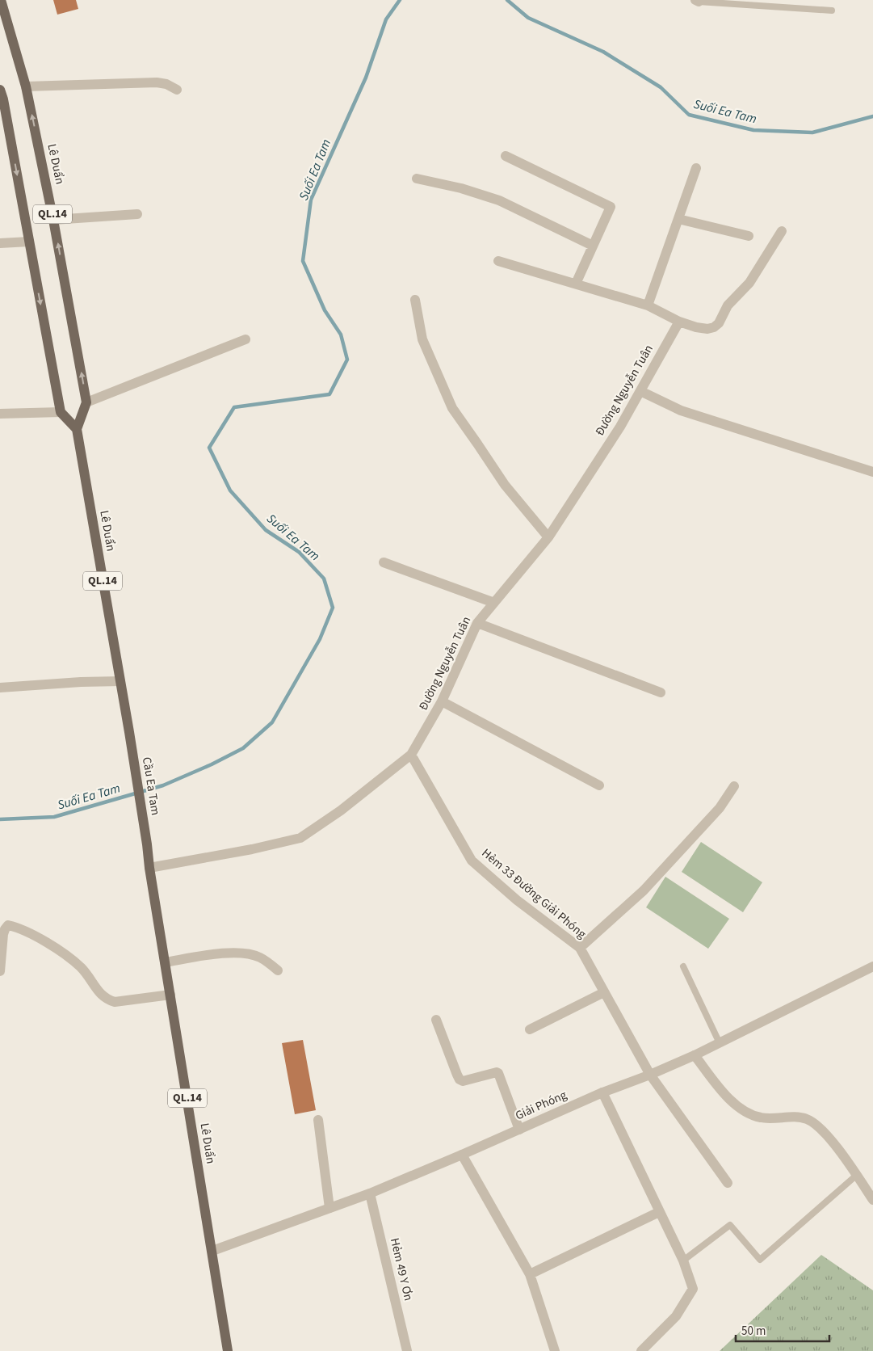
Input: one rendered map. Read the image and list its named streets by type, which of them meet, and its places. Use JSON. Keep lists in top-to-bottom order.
{
  "streets": {
    "main road": ["Lê Duẩn", "QL.14", "Cầu Ea Tam"],
    "street": [
      "Đường Nguyễn Tuân",
      "Hẻm 33 Đường Giải Phóng",
      "Giải Phóng",
      "Hẻm 49 Y Ơn"
    ]
  },
  "crossings": [
    ["Lê Duẩn", "Đường Nguyễn Tuân"],
    ["Lê Duẩn", "Cầu Ea Tam"],
    ["Lê Duẩn", "Giải Phóng"],
    ["Đường Nguyễn Tuân", "Hẻm 33 Đường Giải Phóng"],
    ["Hẻm 33 Đường Giải Phóng", "Giải Phóng"],
    ["Giải Phóng", "Hẻm 49 Y Ơn"]
  ],
  "water": ["Suối Ea Tam"],
  "scale_bar": "50 m"
}
